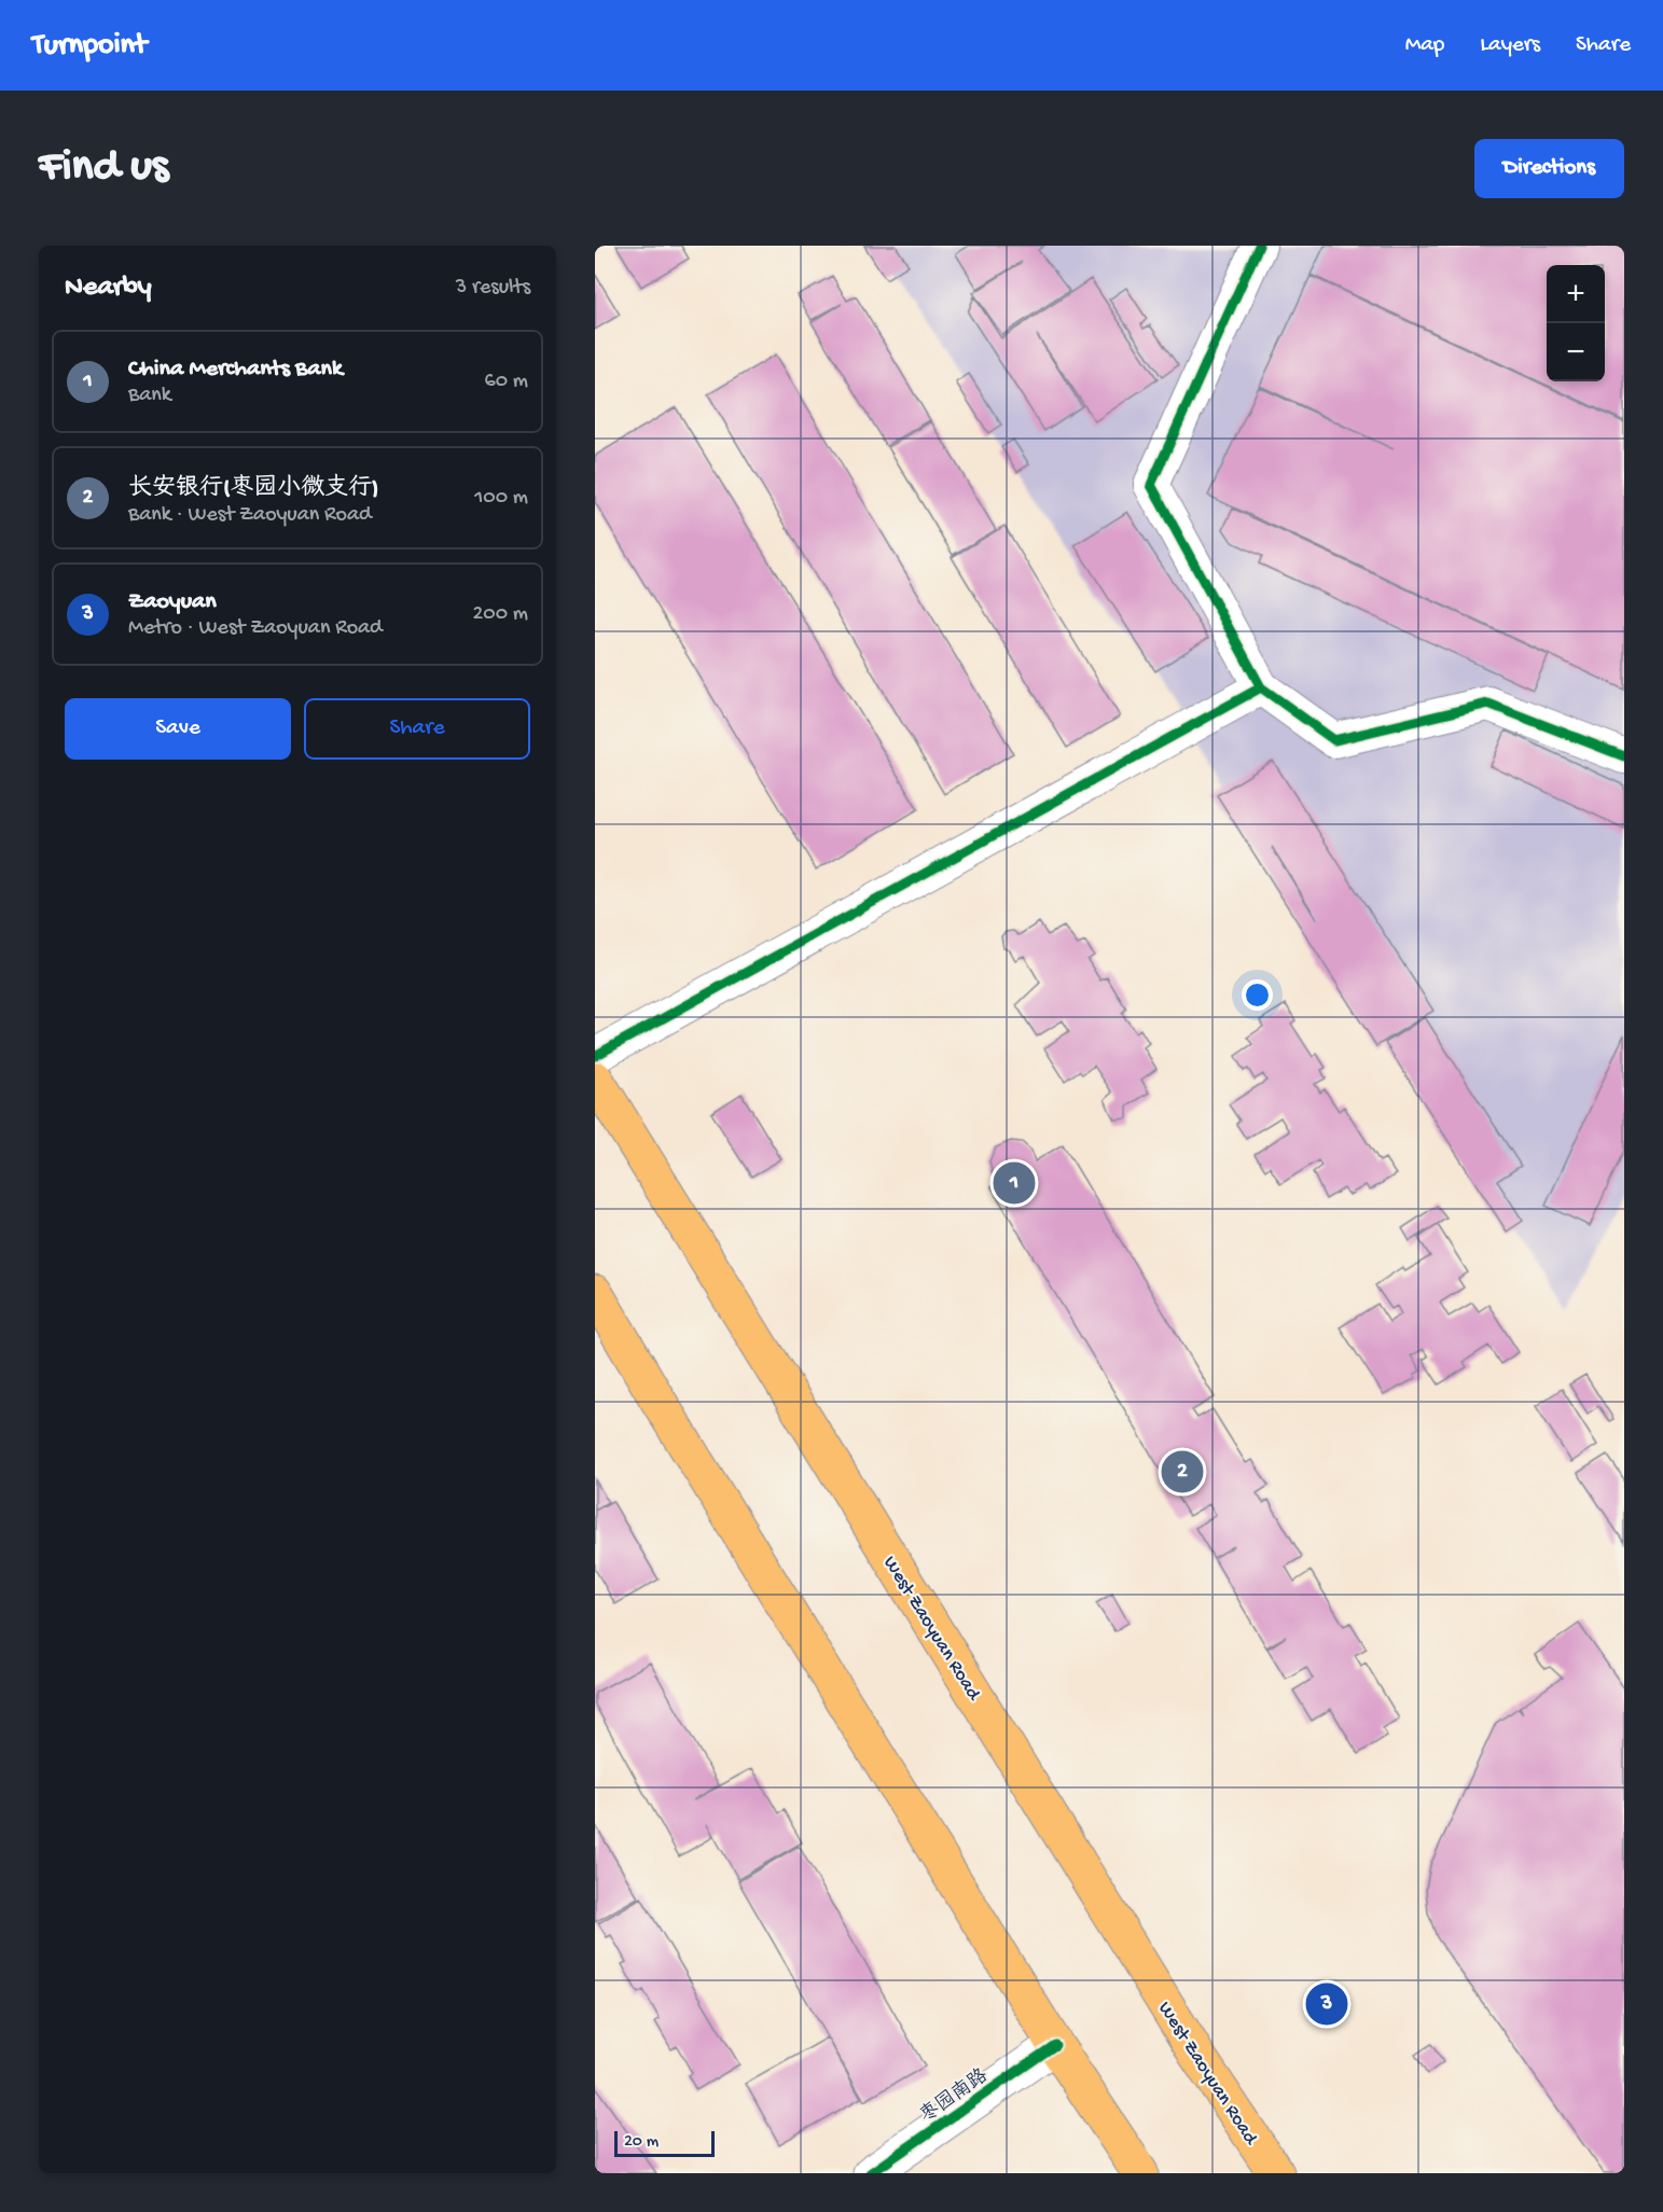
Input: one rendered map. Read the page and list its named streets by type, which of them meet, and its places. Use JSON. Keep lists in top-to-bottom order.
{
  "streets": {
    "main road": ["West Zaoyuan Road"],
    "street": ["枣园南路"]
  },
  "scale_bar": "20 m",
  "page": {
    "header": "Turnpoint",
    "nav": ["Map", "Layers", "Share"],
    "buttons": [
      "Directions",
      ["Save", "Share"]
    ],
    "title": "Find us",
    "heading": ["Nearby", "3 results"],
    "map_buttons": ["+", "−"],
    "list": [
      {
        "mark": "1",
        "name": "China Merchants Bank",
        "note": "Bank",
        "value": "60 m"
      },
      {
        "mark": "2",
        "name": "长安银行(枣园小微支行)",
        "note": "Bank · West Zaoyuan Road",
        "value": "100 m"
      },
      {
        "mark": "3",
        "name": "Zaoyuan",
        "note": "Metro · West Zaoyuan Road",
        "value": "200 m"
      }
    ],
    "pins": ["1", "2", "3"],
    "scale": "20 m"
  }
}
